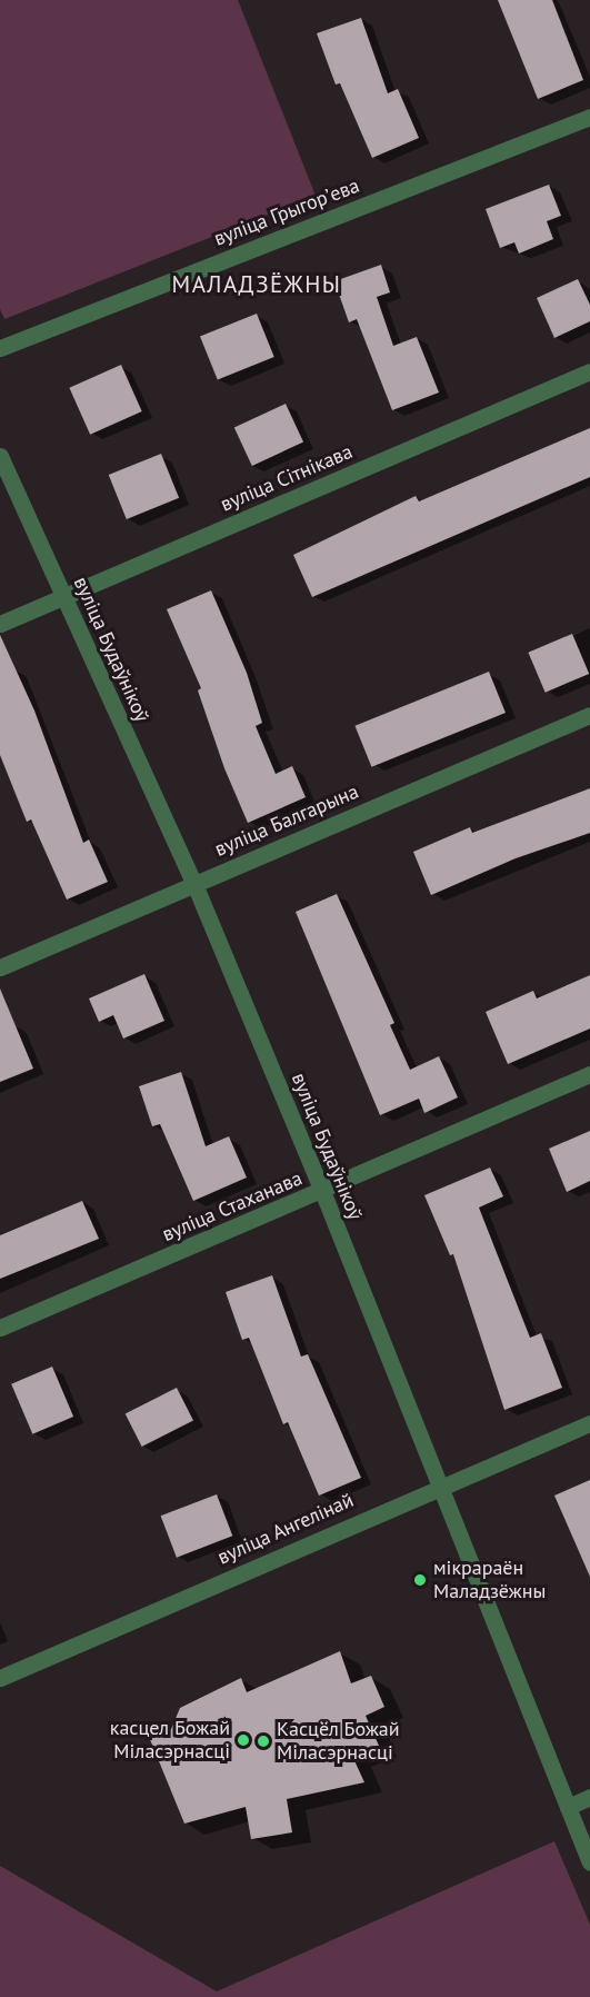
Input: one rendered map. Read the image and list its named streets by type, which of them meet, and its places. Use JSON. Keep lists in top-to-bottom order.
{
  "streets": {
    "street": [
      "вуліца Грыгорʼева",
      "вуліца Сітнікава",
      "вуліца Будаўнікоў",
      "вуліца Балгарына",
      "вуліца Стаханава",
      "вуліца Ангелінай"
    ]
  },
  "crossings": [
    ["вуліца Сітнікава", "вуліца Будаўнікоў"],
    ["вуліца Будаўнікоў", "вуліца Балгарына"],
    ["вуліца Будаўнікоў", "вуліца Стаханава"],
    ["вуліца Будаўнікоў", "вуліца Ангелінай"]
  ],
  "districts": ["МАЛАДЗЁЖНЫ"],
  "places": ["мікрараён Маладзёжны", "касцел Божай Міласэрнасці", "Касцёл Божай Міласэрнасці"]
}
